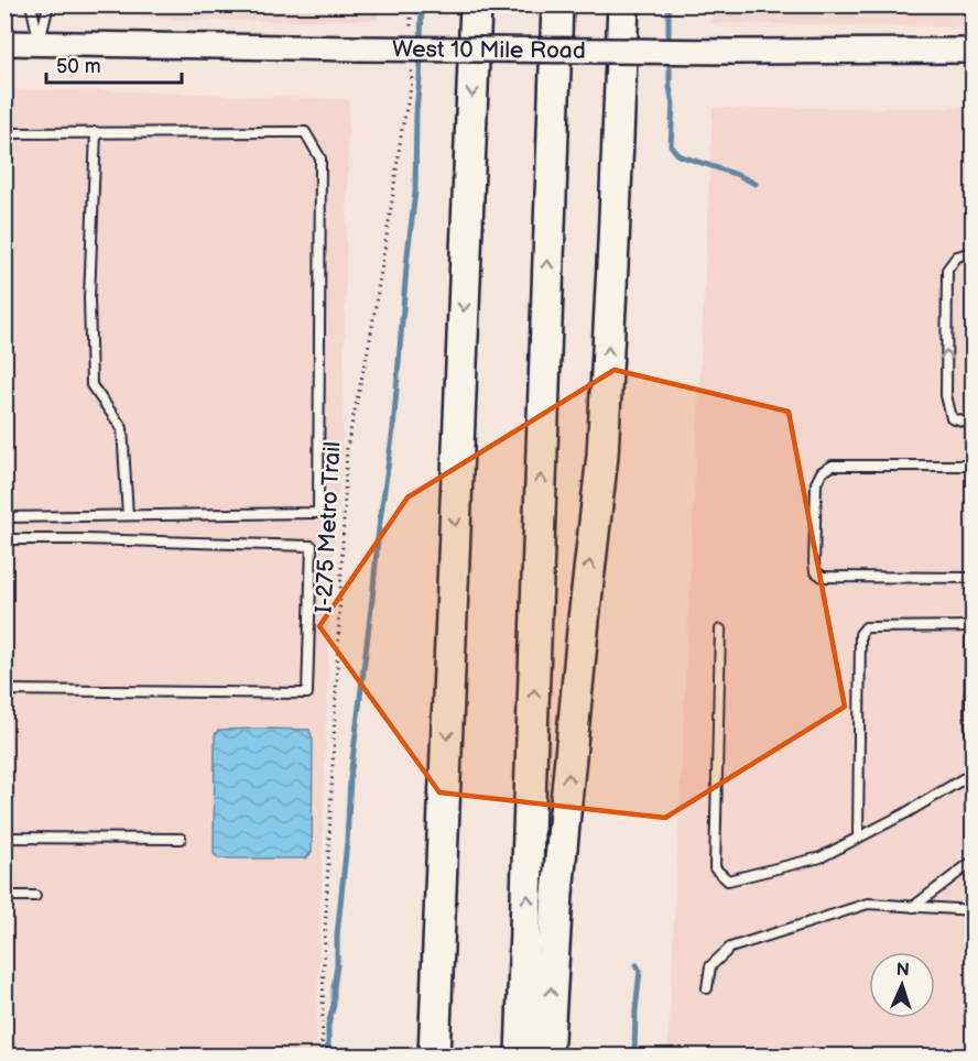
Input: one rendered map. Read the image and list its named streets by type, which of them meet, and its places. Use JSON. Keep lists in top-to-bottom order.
{
  "streets": {
    "main road": ["West 10 Mile Road"],
    "path": ["I-275 Metro Trail"]
  },
  "scale_bar": "50 m",
  "north": "top"
}
